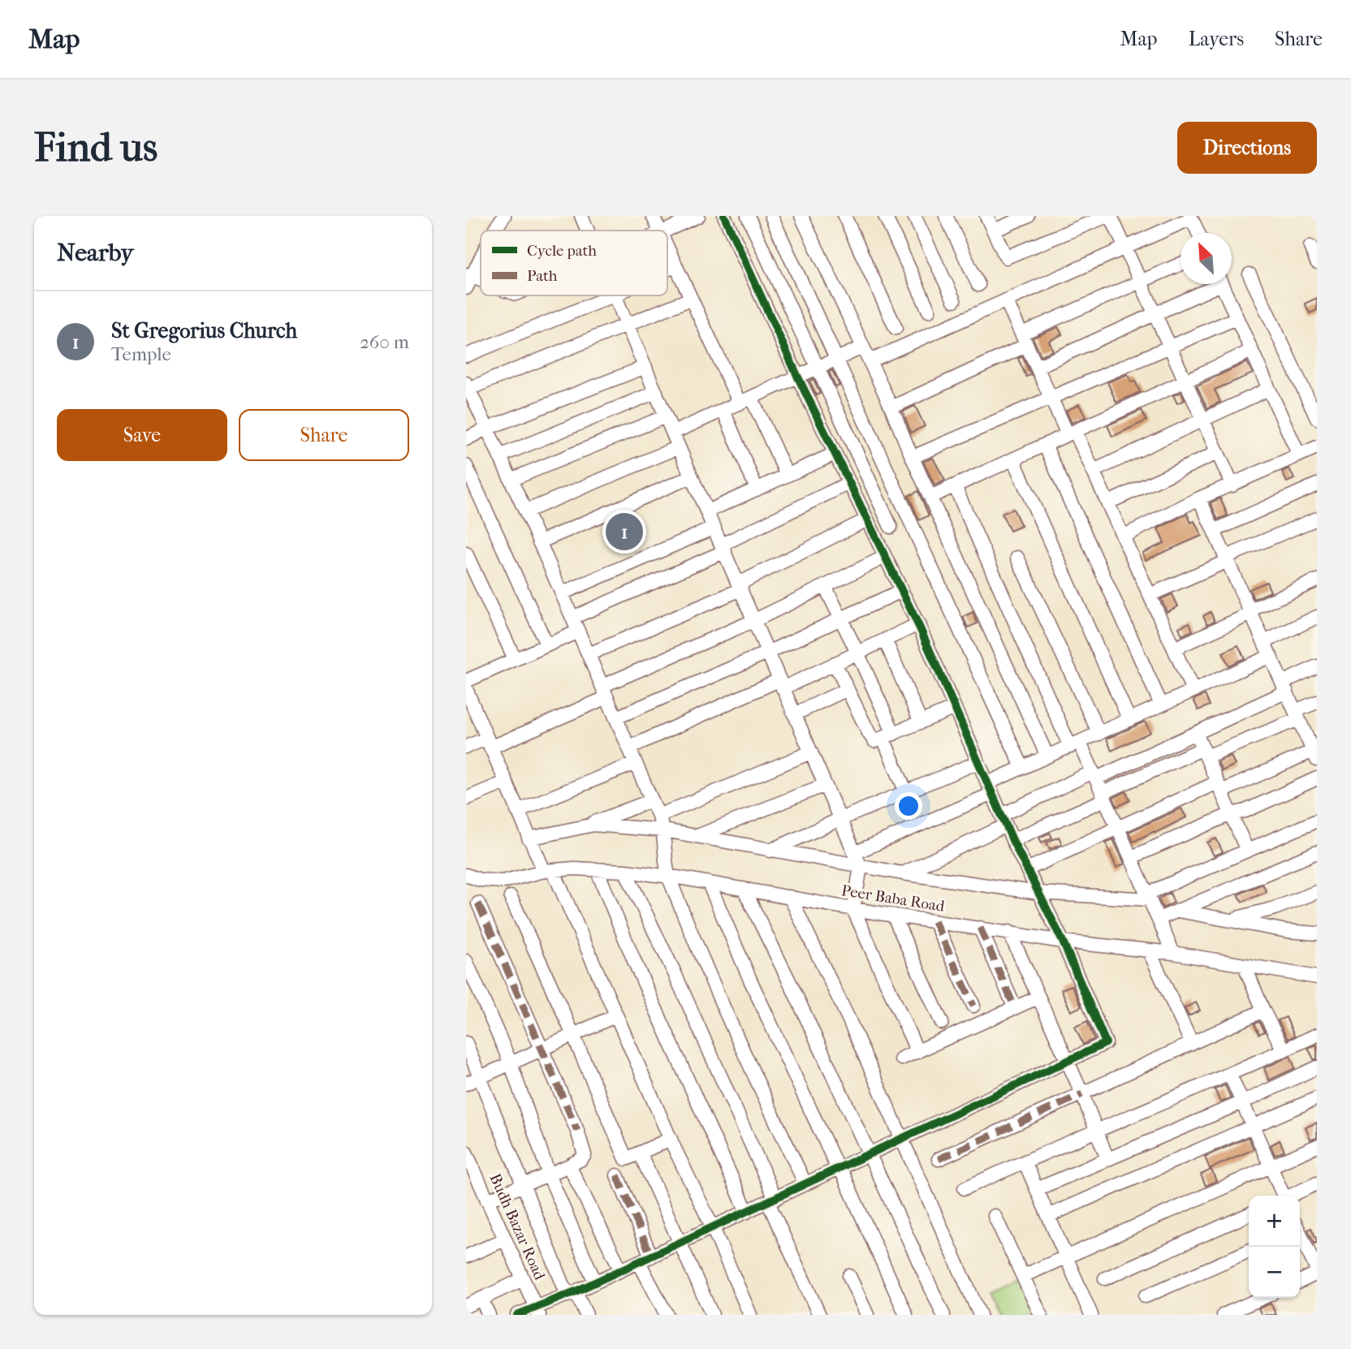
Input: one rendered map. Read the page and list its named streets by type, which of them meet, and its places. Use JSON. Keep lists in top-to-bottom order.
{
  "streets": {
    "street": ["Peer Baba Road", "Budh Bazar Road"]
  },
  "legend": ["Cycle path", "Path"],
  "north": "top left",
  "page": {
    "header": "Map",
    "nav": ["Map", "Layers", "Share"],
    "buttons": [
      "Directions",
      ["Save", "Share"]
    ],
    "title": "Find us",
    "heading": "Nearby",
    "list": [
      {
        "mark": "1",
        "name": "St Gregorius Church",
        "note": "Temple",
        "value": "260 m"
      }
    ],
    "pins": "1",
    "map_buttons": ["+", "−"]
  }
}
